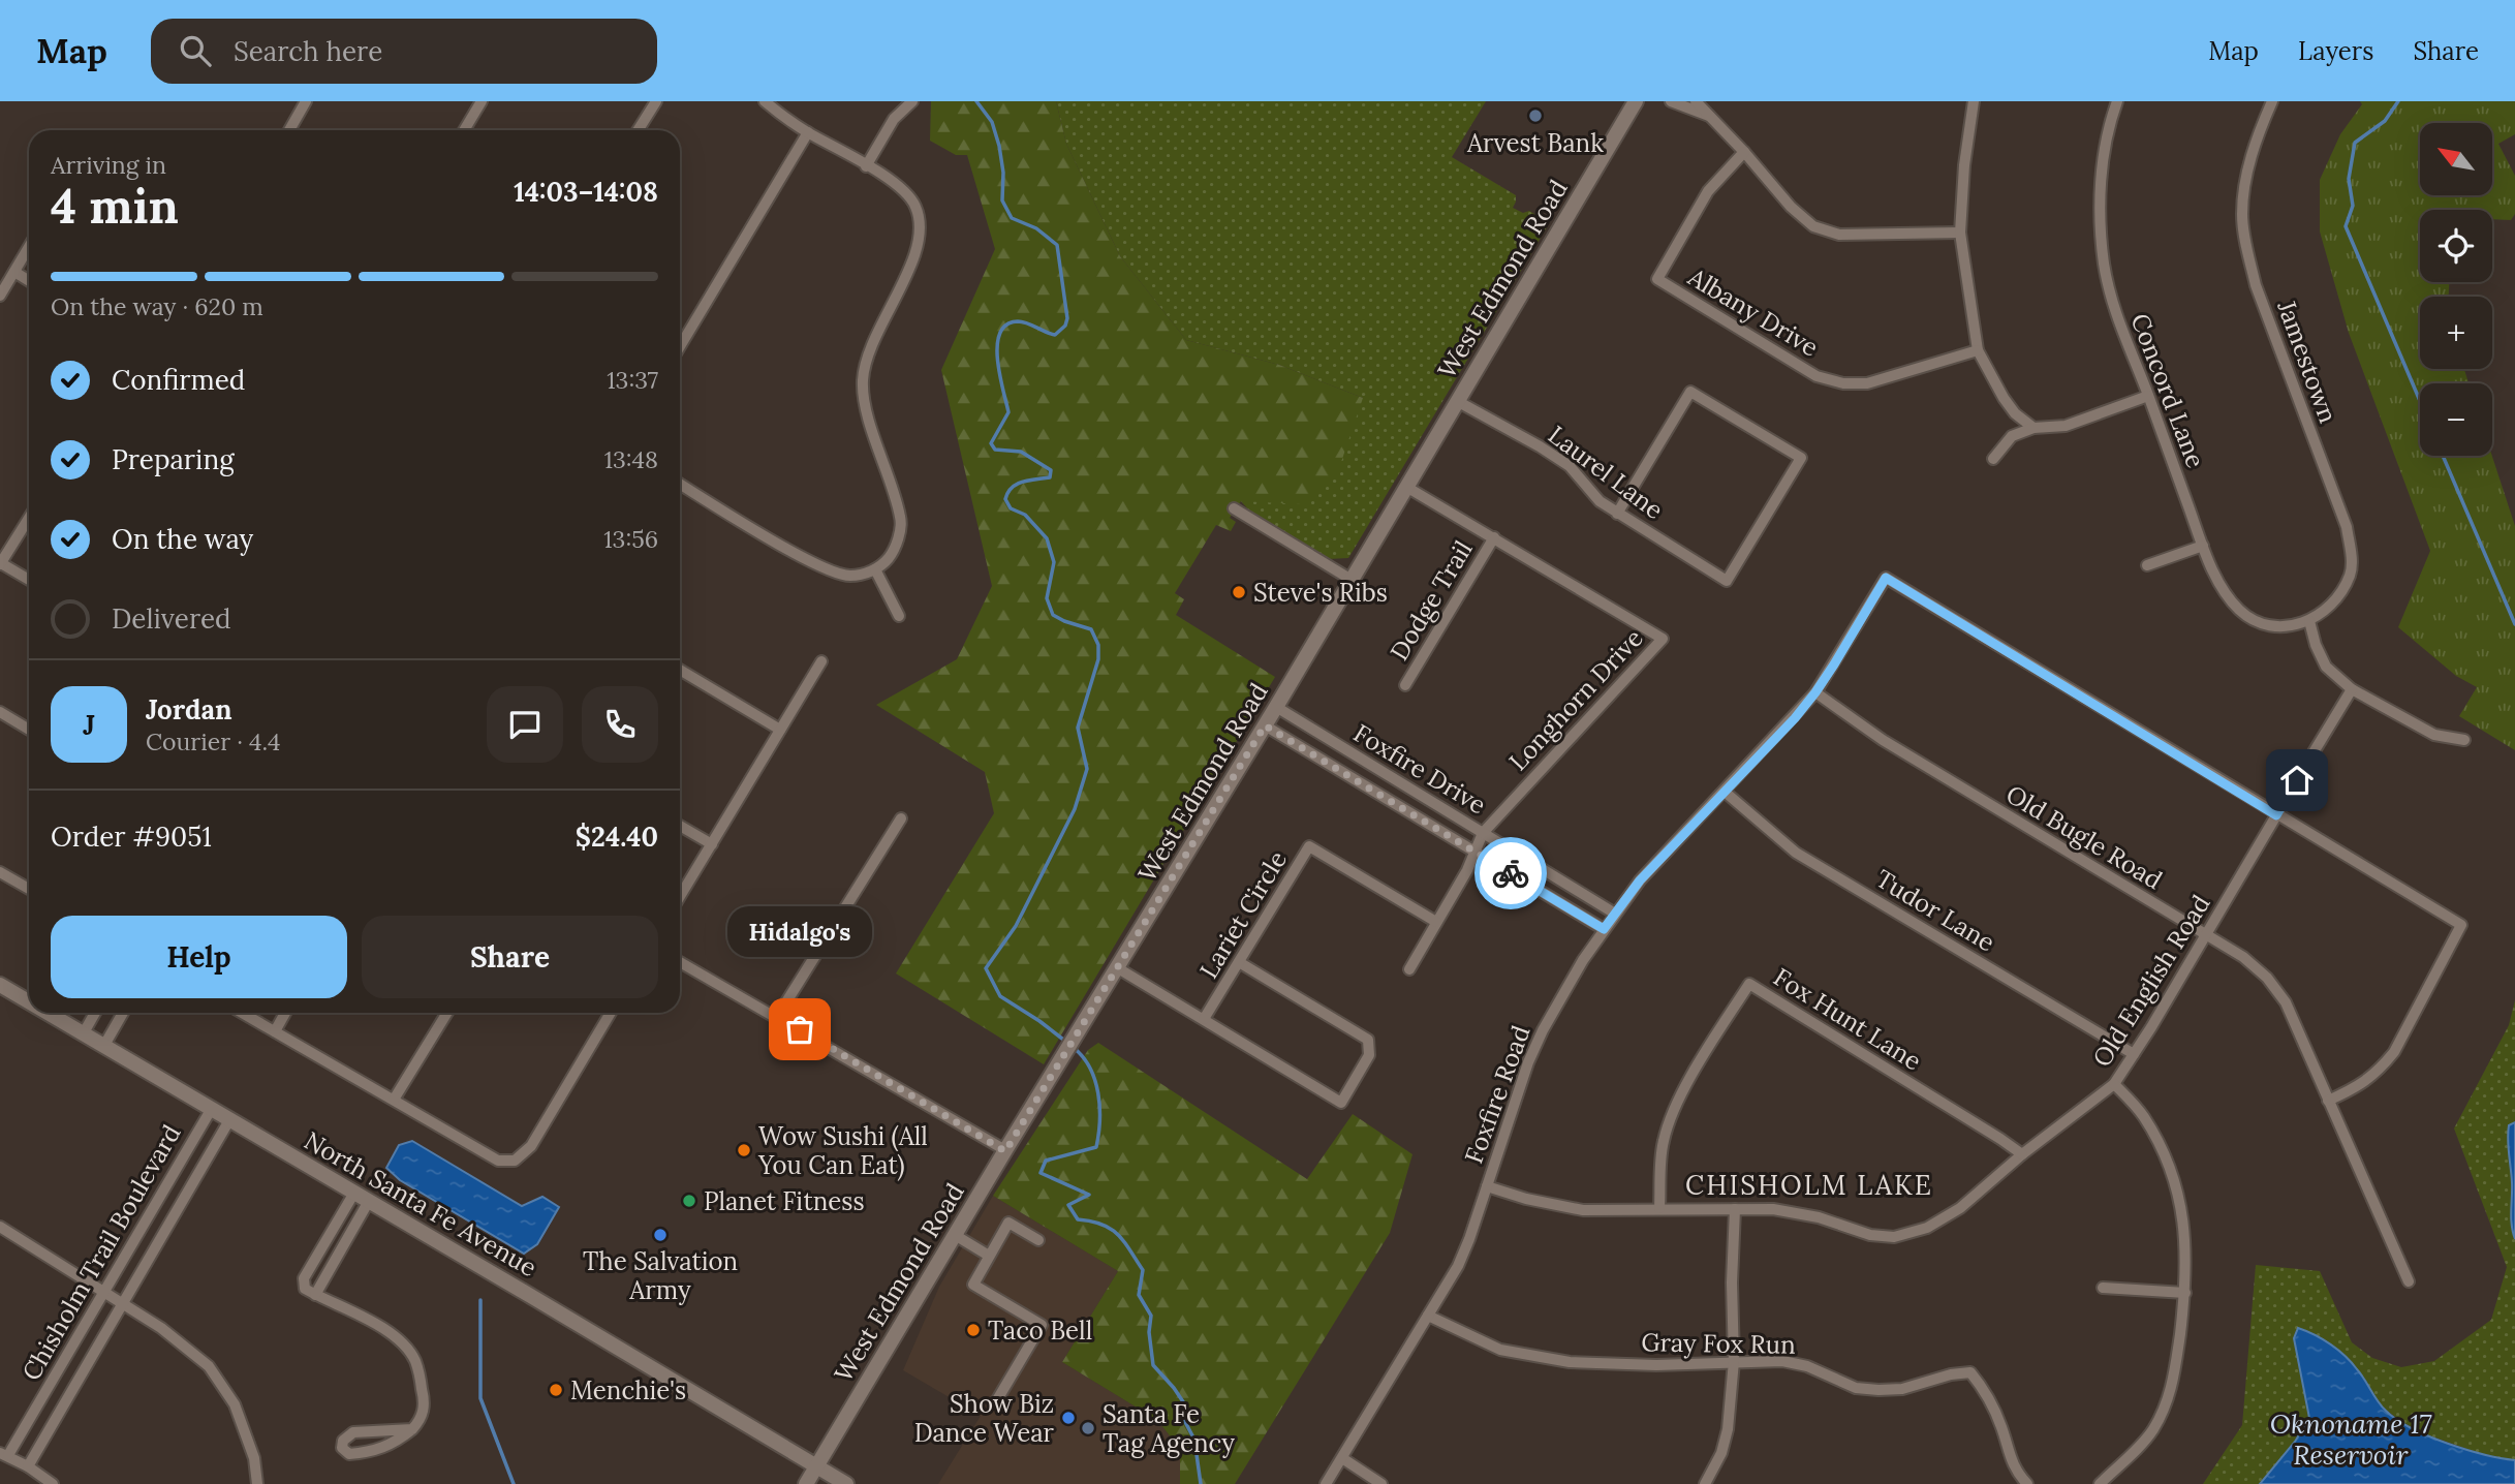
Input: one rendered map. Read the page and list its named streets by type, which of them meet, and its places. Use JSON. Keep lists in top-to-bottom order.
{
  "streets": {
    "main road": ["West Edmond Road", "North Santa Fe Avenue"],
    "street": [
      "Albany Drive",
      "Jamestown",
      "Concord Lane",
      "Laurel Lane",
      "Dodge Trail",
      "Longhorn Drive",
      "Foxfire Drive",
      "Old Bugle Road",
      "Tudor Lane",
      "Lariet Circle",
      "Old English Road",
      "Fox Hunt Lane",
      "Foxfire Road",
      "Chisholm Trail Boulevard",
      "Gray Fox Run"
    ]
  },
  "crossings": [
    ["West Edmond Road", "Laurel Lane"],
    ["West Edmond Road", "Longhorn Drive"],
    ["West Edmond Road", "Foxfire Drive"],
    ["West Edmond Road", "North Santa Fe Avenue"],
    ["Jamestown", "Concord Lane"],
    ["Dodge Trail", "Longhorn Drive"],
    ["Longhorn Drive", "Foxfire Drive"],
    ["Longhorn Drive", "Lariet Circle"],
    ["Foxfire Drive", "Foxfire Road"],
    ["Old Bugle Road", "Old English Road"],
    ["Old Bugle Road", "Foxfire Road"],
    ["Tudor Lane", "Old English Road"],
    ["Tudor Lane", "Foxfire Road"],
    ["Old English Road", "Fox Hunt Lane"],
    ["Old English Road", "Foxfire Road"],
    ["Foxfire Road", "Gray Fox Run"],
    ["North Santa Fe Avenue", "Chisholm Trail Boulevard"]
  ],
  "districts": ["CHISHOLM LAKE"],
  "water": ["Oknoname 17 Reservoir"],
  "places": [
    "Arvest Bank",
    "Steve's Ribs",
    "Hidalgo's",
    "Wow Sushi (All You Can Eat)",
    "Planet Fitness",
    "The Salvation Army",
    "Taco Bell",
    "Menchie's",
    "Show Biz Dance Wear",
    "Santa Fe Tag Agency"
  ],
  "north": "top left",
  "page": {
    "header": "Map",
    "search": "Search here",
    "nav": ["Map", "Layers", "Share"],
    "map_buttons": ["+", "−"],
    "heading": ["4 min", "Arriving in", "14:03–14:08"],
    "panel": [
      "Jordan",
      "Courier · 4.4",
      "Order #9051",
      "$24.40"
    ],
    "bar": "On the way · 620 m",
    "list": [
      ["Confirmed", "13:37"],
      ["Preparing", "13:48"],
      ["On the way", "13:56"],
      "Delivered"
    ],
    "round": "J",
    "buttons": ["Help", "Share"],
    "bubble": "Hidalgo's"
  }
}
